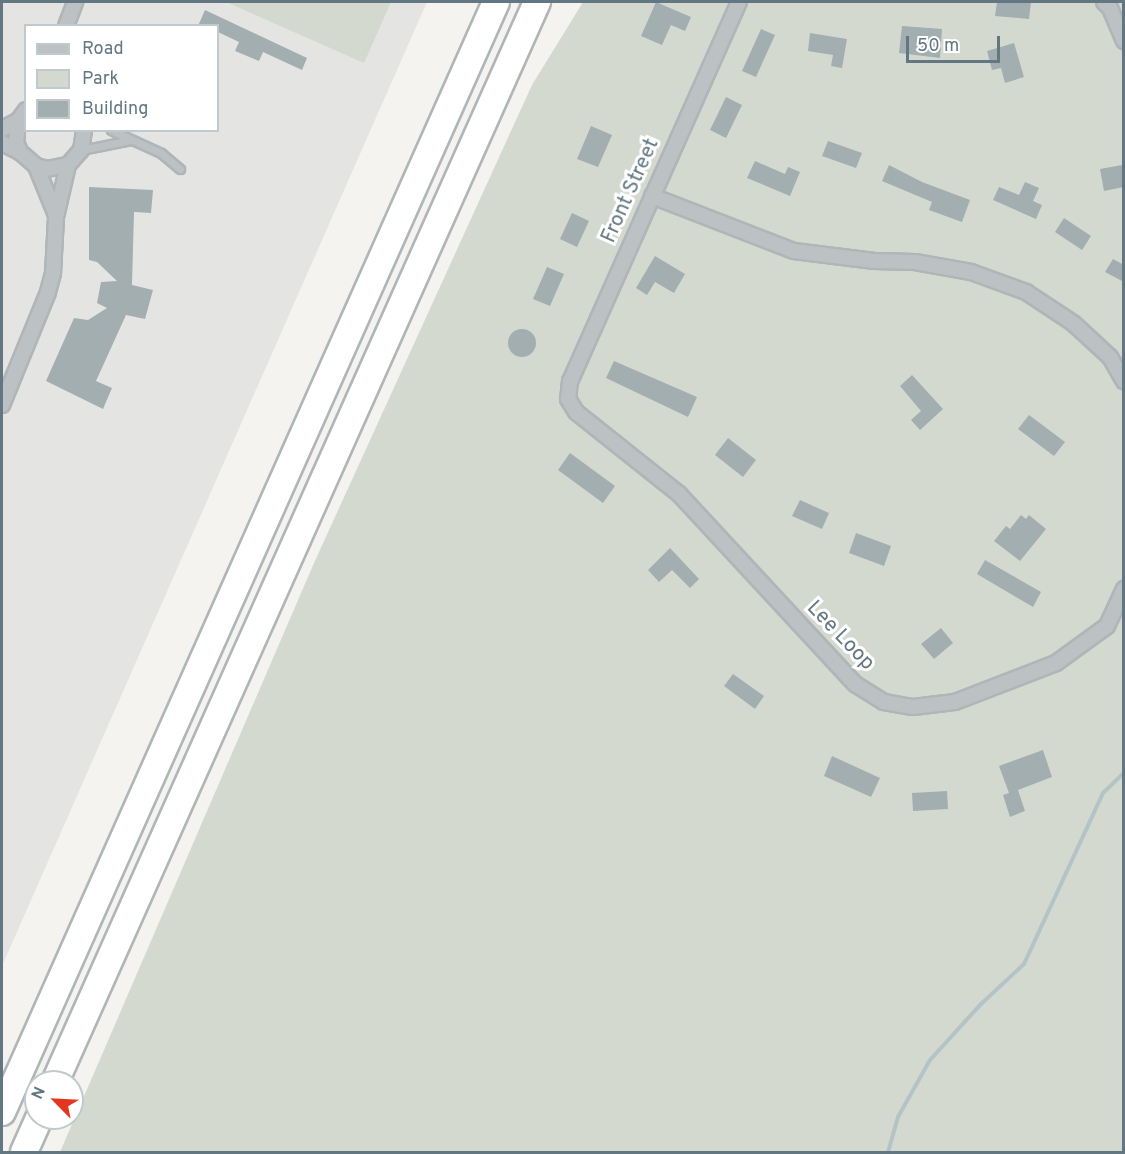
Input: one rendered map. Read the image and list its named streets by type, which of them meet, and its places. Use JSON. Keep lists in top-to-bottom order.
{
  "streets": {
    "street": ["Front Street", "Lee Loop"]
  },
  "crossings": [
    ["Front Street", "Lee Loop"]
  ],
  "legend": ["Road", "Park", "Building"],
  "scale_bar": "50 m",
  "north": "top left"
}
